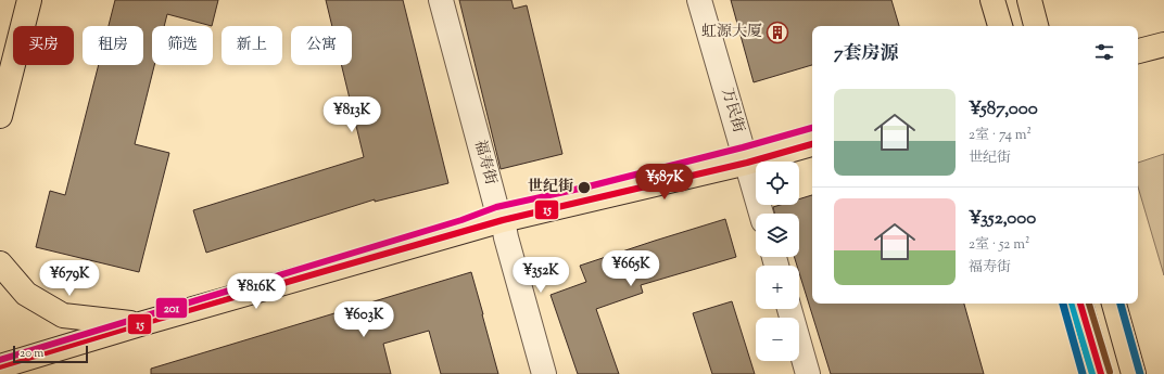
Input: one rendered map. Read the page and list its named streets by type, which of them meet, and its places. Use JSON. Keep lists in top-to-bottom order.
{
  "streets": {
    "street": ["万民街", "福寿街"]
  },
  "places": {
    "building": ["虹源大厦"],
    "other": ["世纪街"]
  },
  "lines": ["transit line 201", "transit line 15"],
  "scale_bar": "20 m",
  "page": {
    "chip": [
      "买房",
      "租房",
      "筛选",
      "新上",
      "公寓"
    ],
    "heading": "7套房源",
    "list": [
      {
        "name": "¥587,000",
        "note": "2室 · 74 m² · 世纪街"
      },
      {
        "name": "¥352,000",
        "note": "2室 · 52 m² · 福寿街"
      }
    ],
    "price": [
      "¥813K",
      "¥587K",
      "¥665K",
      "¥352K",
      "¥679K",
      "¥816K",
      "¥603K"
    ],
    "map_buttons": ["+", "−"],
    "scale": "20 m"
  }
}
